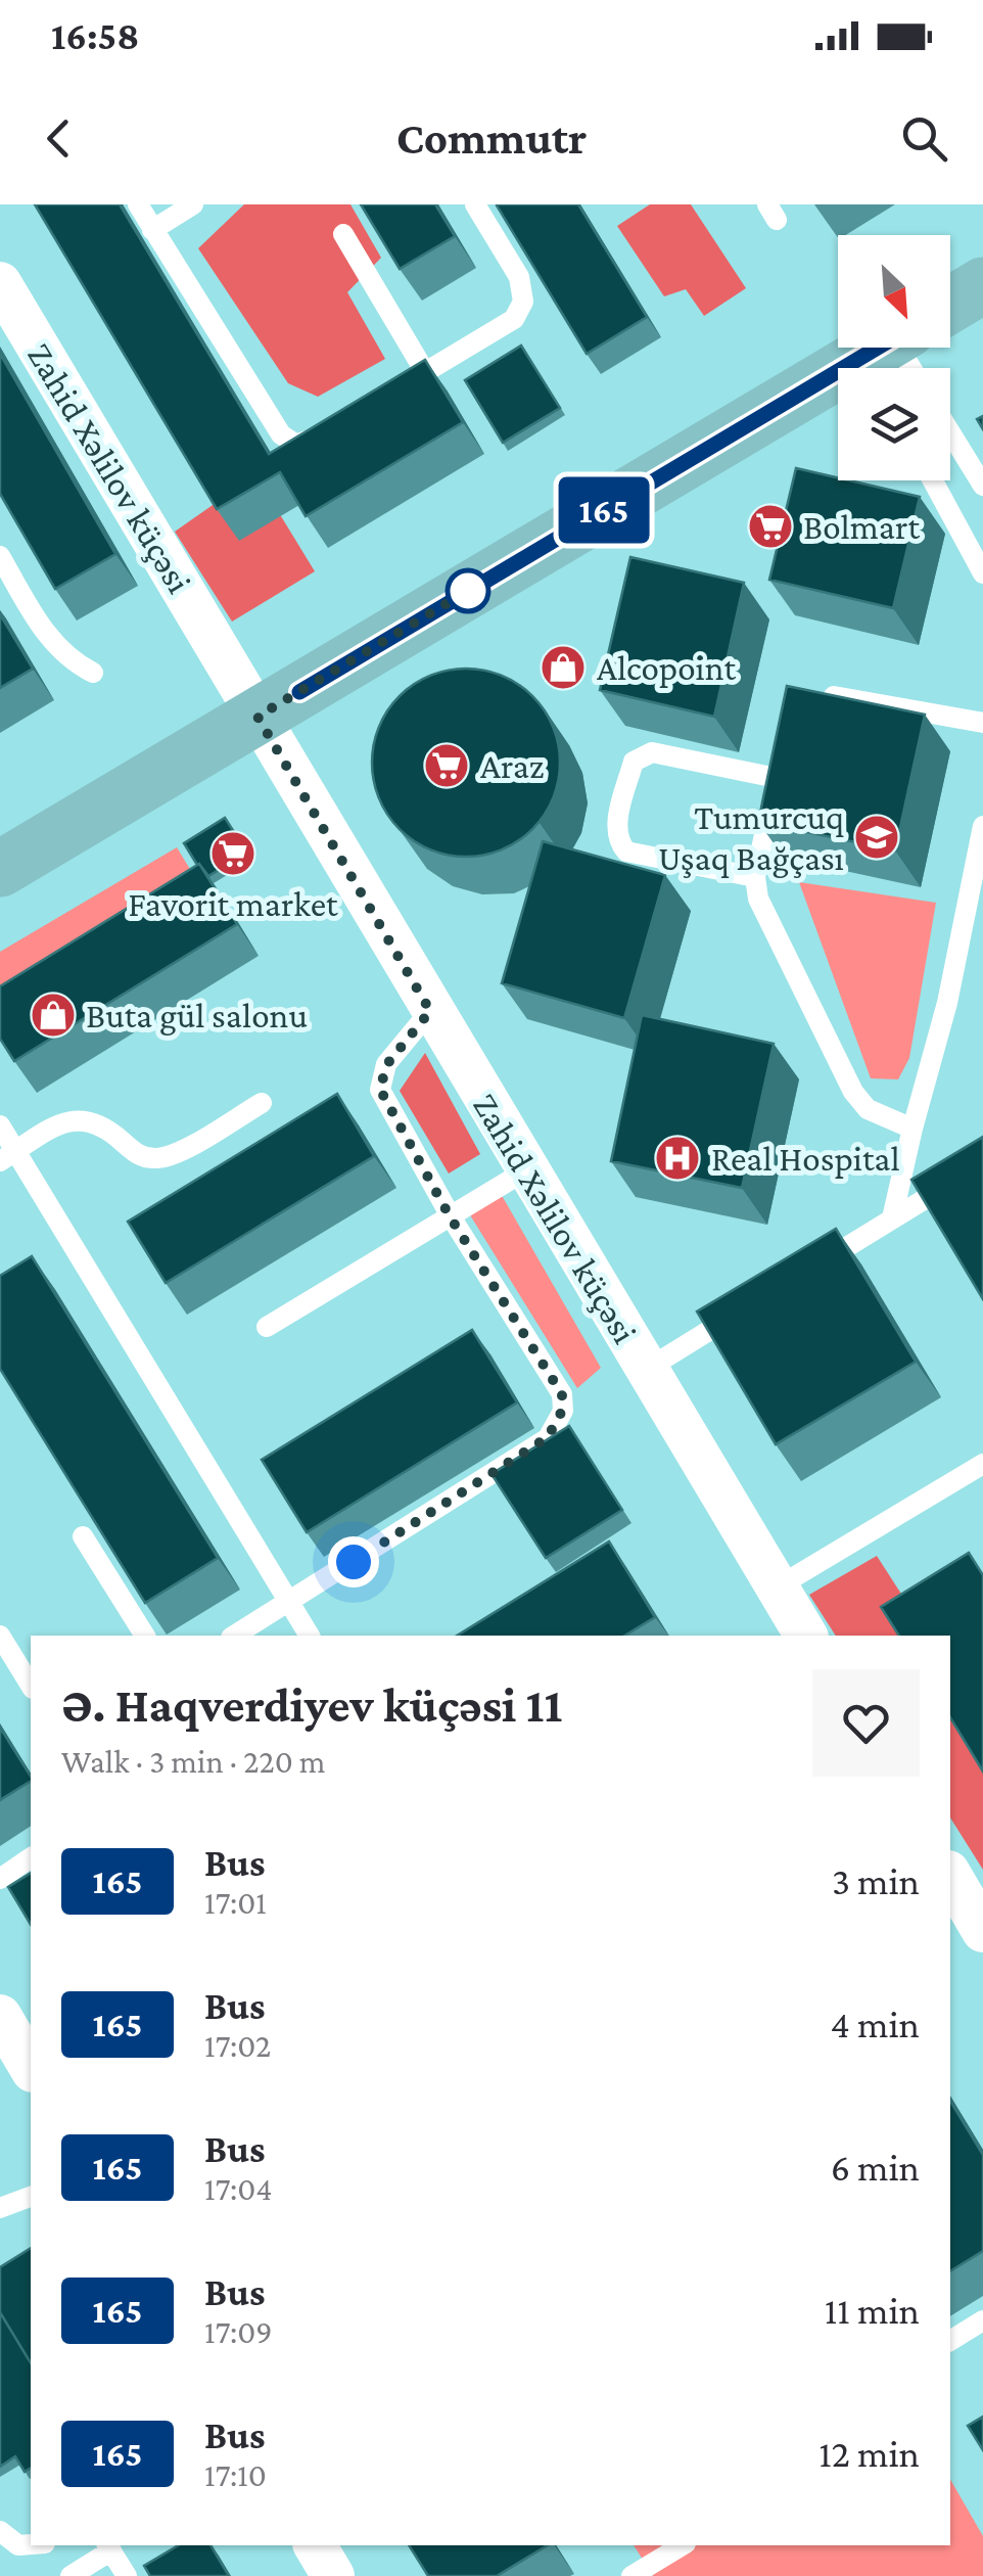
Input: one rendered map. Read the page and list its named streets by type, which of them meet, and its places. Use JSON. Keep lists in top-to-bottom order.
{
  "streets": {
    "street": ["Zahid Xəlilov küçəsi"]
  },
  "places": {
    "supermarket": ["Bolmart", "Araz", "Favorit market"],
    "shop": ["Alcopoint", "Buta gül salonu"],
    "school or university": ["Tumurcuq Uşaq Bağçası"],
    "hospital": ["Real Hospital"]
  },
  "lines": ["bus line 165"],
  "north": "bottom right",
  "page": {
    "status": "16:58",
    "header": "Commutr",
    "on_map": "165",
    "heading": ["Ə. Haqverdiyev küçəsi 11", "Walk · 3 min · 220 m"],
    "list": [
      {
        "mark": "165",
        "name": "Bus",
        "note": "17:01",
        "value": "3 min"
      },
      {
        "mark": "165",
        "name": "Bus",
        "note": "17:02",
        "value": "4 min"
      },
      {
        "mark": "165",
        "name": "Bus",
        "note": "17:04",
        "value": "6 min"
      },
      {
        "mark": "165",
        "name": "Bus",
        "note": "17:09",
        "value": "11 min"
      },
      {
        "mark": "165",
        "name": "Bus",
        "note": "17:10",
        "value": "12 min"
      }
    ]
  }
}
